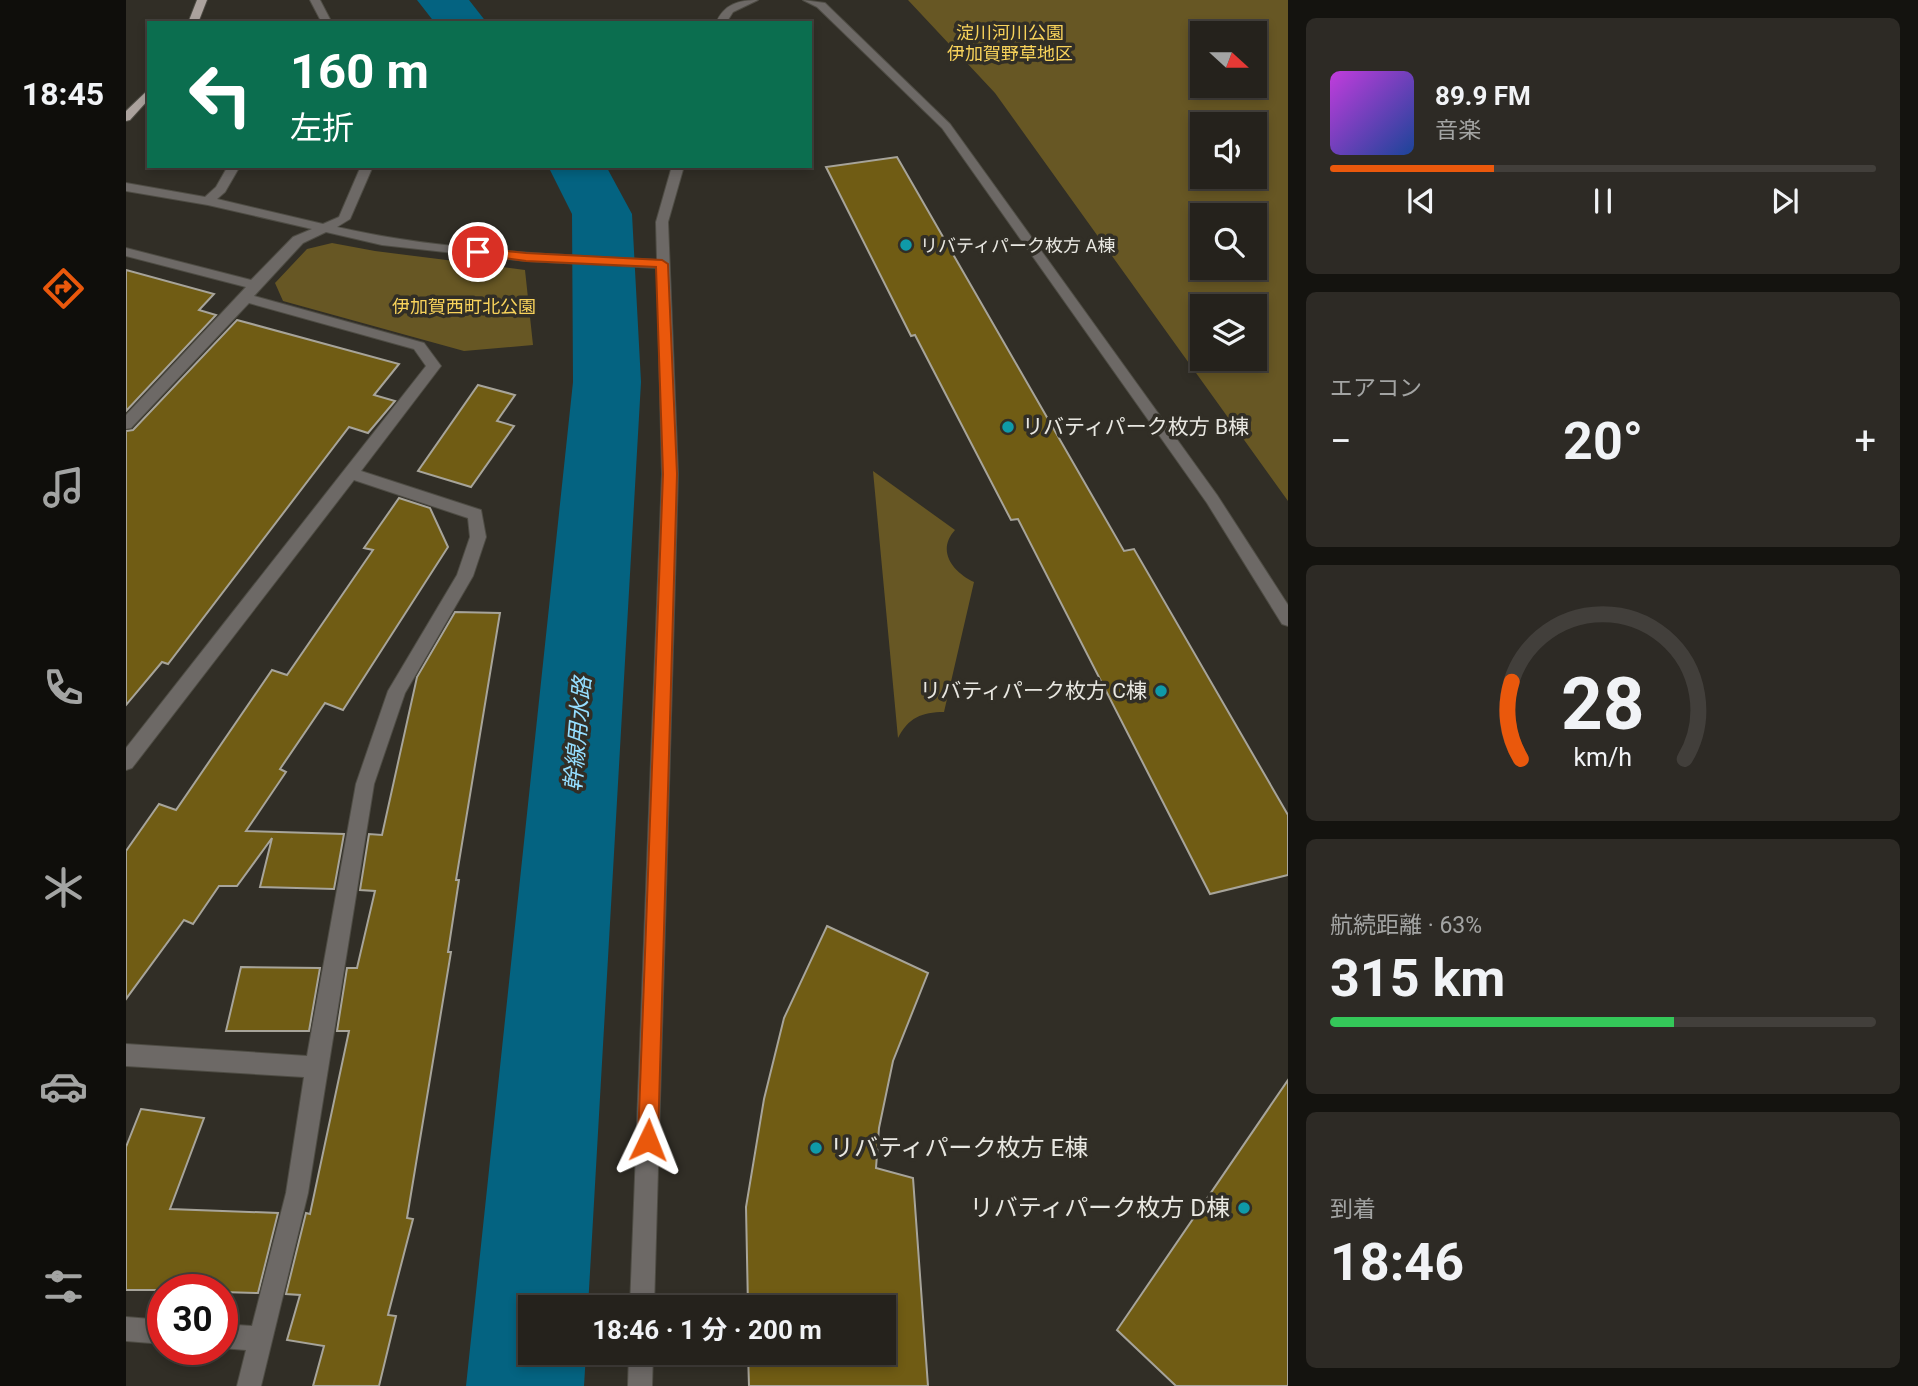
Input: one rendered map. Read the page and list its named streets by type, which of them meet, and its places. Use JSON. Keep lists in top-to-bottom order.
{
  "water": ["幹線用水路"],
  "parks": ["淀川河川公園 伊加賀野草地区", "伊加賀西町北公園"],
  "places": [
    "リバティパーク枚方 A棟",
    "リバティパーク枚方 B棟",
    "リバティパーク枚方 C棟",
    "リバティパーク枚方 E棟",
    "リバティパーク枚方 D棟"
  ],
  "north": "right",
  "page": {
    "tabs": "18:45",
    "turn": ["160 m", "左折"],
    "song": ["89.9 FM", "音楽"],
    "tile": [
      "エアコン",
      ["航続距離 · 63%", "315 km"],
      ["到着", "18:46"]
    ],
    "heat": ["−", "20°", "+"],
    "limit": "30",
    "trip": "18:46 · 1 分 · 200 m",
    "gauge": ["28", "km/h"]
  }
}
